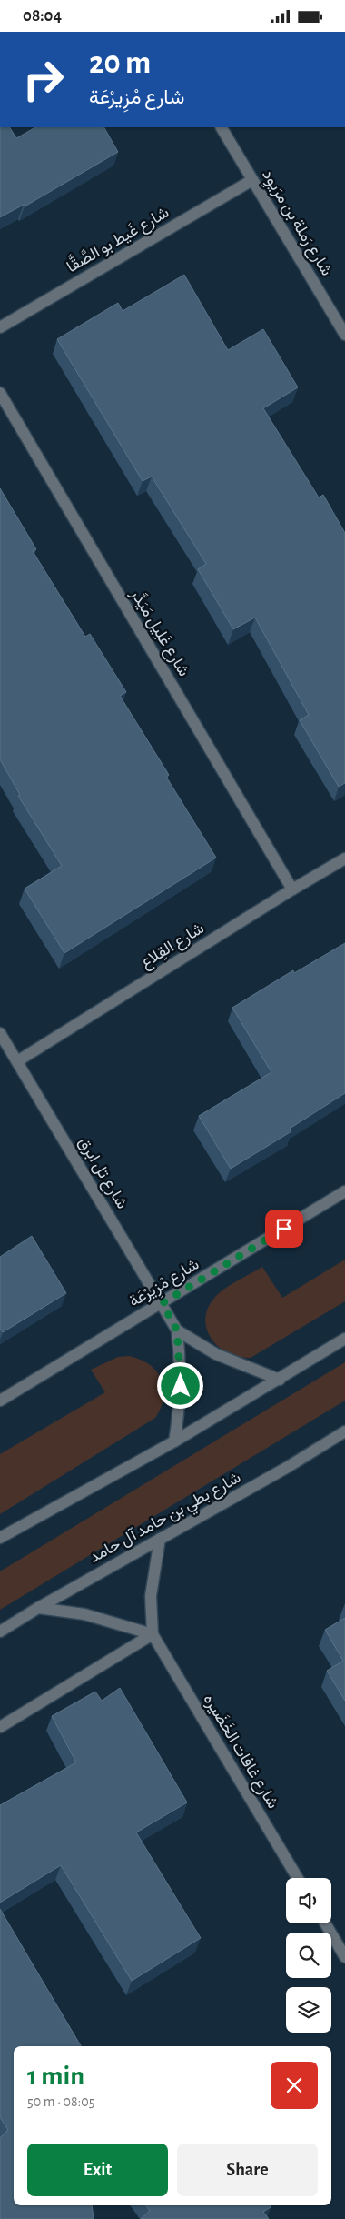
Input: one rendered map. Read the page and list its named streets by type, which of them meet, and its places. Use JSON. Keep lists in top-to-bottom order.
{
  "streets": {
    "street": [
      "شارع رَملة بن مرَيوِد",
      "شارع غَيط بو الصَّقَّا",
      "شارع غَلِيل مَيَدَّر",
      "شارع القِلاع",
      "شارع تل ابرق",
      "شارع مْزِيرْعَة",
      "شارع بطي بن حامد آل حامد",
      "شارع غافات الخَضَيره"
    ]
  },
  "crossings": [
    ["شارع رَملة بن مرَيوِد", "شارع غَيط بو الصَّقَّا"],
    ["شارع غَلِيل مَيَدَّر", "شارع القِلاع"],
    ["شارع القِلاع", "شارع تل ابرق"],
    ["شارع تل ابرق", "شارع مْزِيرْعَة"],
    ["شارع بطي بن حامد آل حامد", "شارع غافات الخَضَيره"]
  ],
  "page": {
    "status": "08:04",
    "turn": ["20 m", "شارع مْزِيرْعَة"],
    "heading": ["1 min", "50 m · 08:05"],
    "buttons": ["Exit", "Share"]
  }
}
